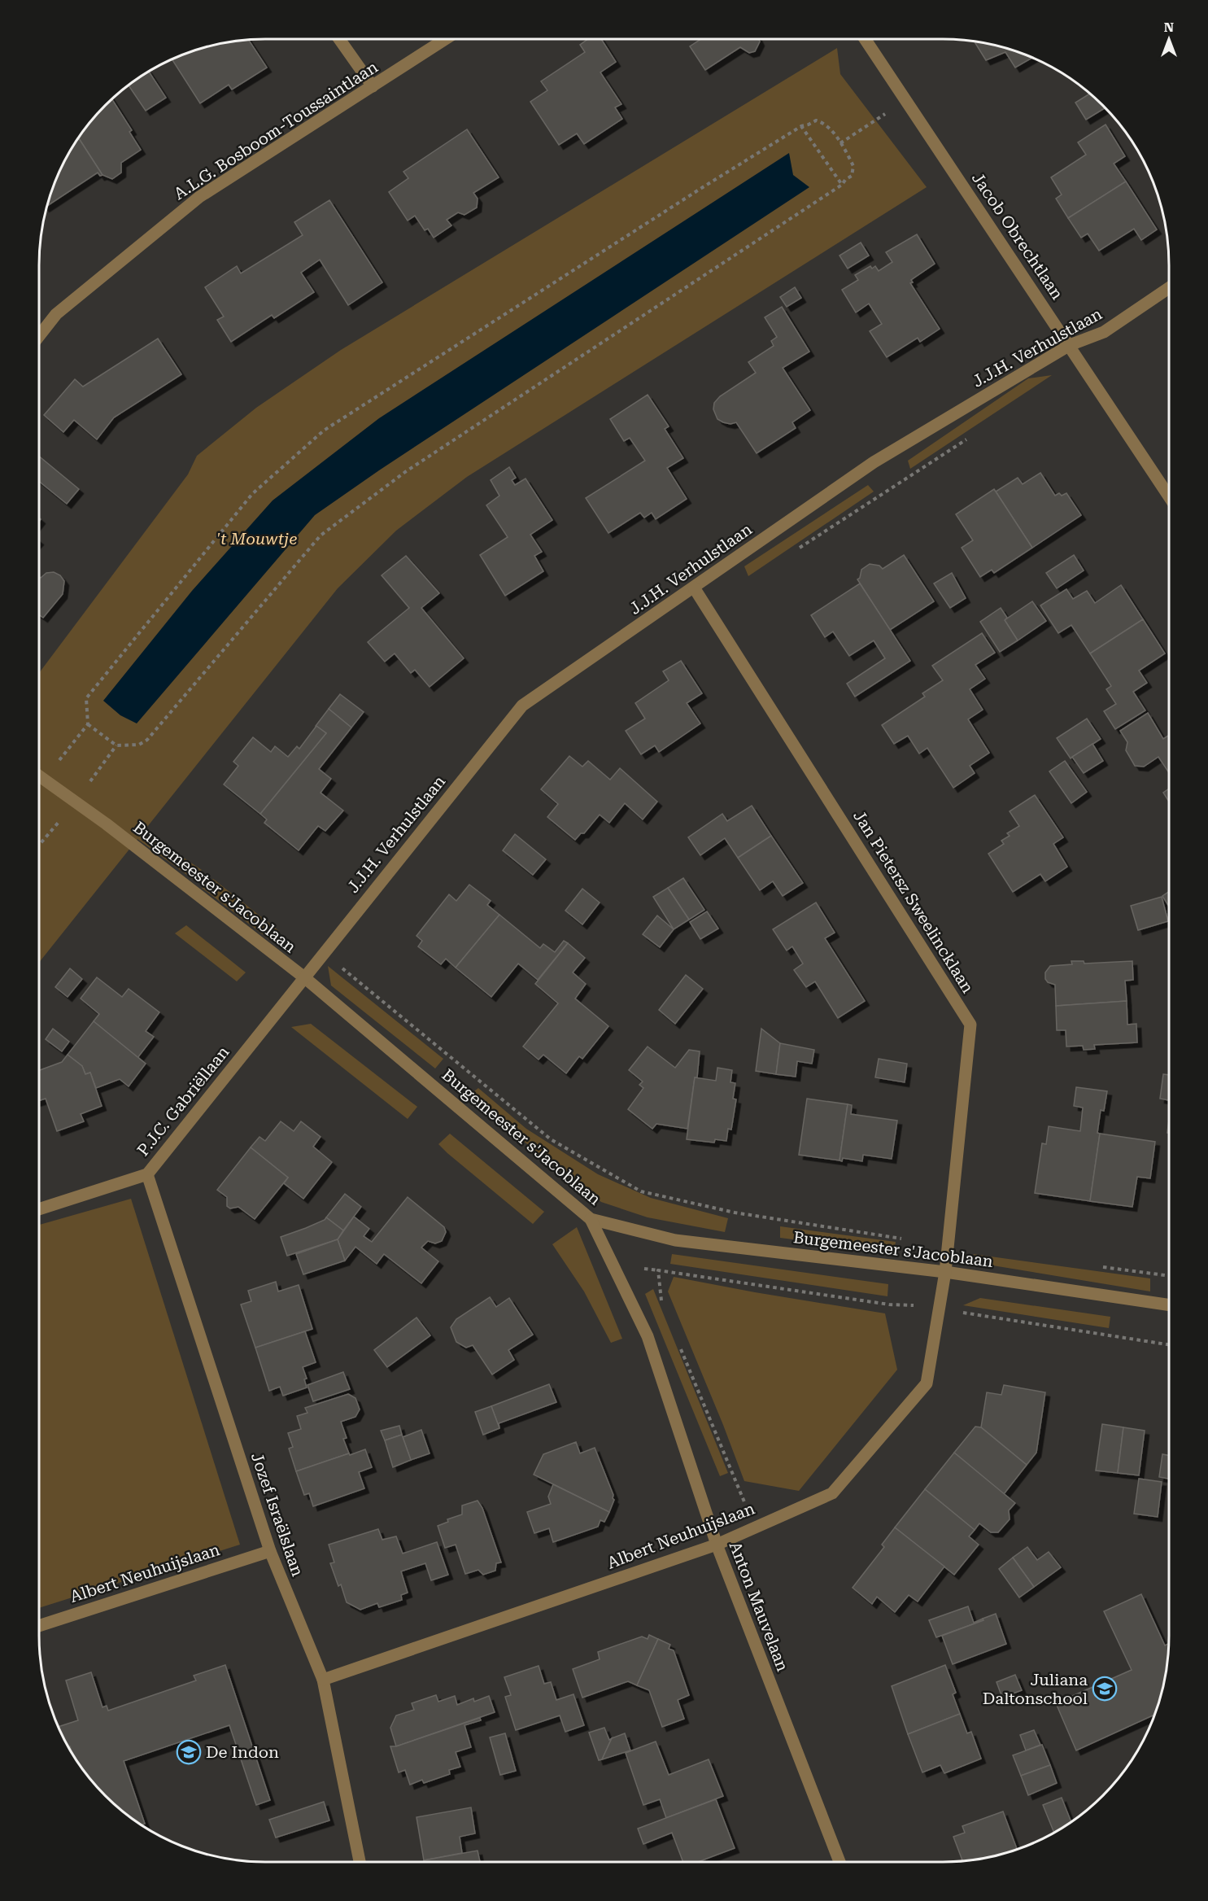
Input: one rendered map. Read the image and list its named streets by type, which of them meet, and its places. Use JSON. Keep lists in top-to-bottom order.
{
  "streets": {
    "street": [
      "A.L.G. Bosboom-Toussaintlaan",
      "Jacob Obrechtlaan",
      "J.J.H. Verhulstlaan",
      "Burgemeester s'Jacoblaan",
      "Jan Pietersz Sweelincklaan",
      "P.J.C. Gabriëllaan",
      "Jozef Israëlslaan",
      "Albert Neuhuijslaan",
      "Anton Mauvelaan"
    ]
  },
  "crossings": [
    ["Jacob Obrechtlaan", "J.J.H. Verhulstlaan"],
    ["J.J.H. Verhulstlaan", "Burgemeester s'Jacoblaan"],
    ["J.J.H. Verhulstlaan", "Jan Pietersz Sweelincklaan"],
    ["J.J.H. Verhulstlaan", "P.J.C. Gabriëllaan"],
    ["Burgemeester s'Jacoblaan", "Jan Pietersz Sweelincklaan"],
    ["Burgemeester s'Jacoblaan", "P.J.C. Gabriëllaan"],
    ["Burgemeester s'Jacoblaan", "Albert Neuhuijslaan"],
    ["Burgemeester s'Jacoblaan", "Anton Mauvelaan"],
    ["Jan Pietersz Sweelincklaan", "Albert Neuhuijslaan"],
    ["P.J.C. Gabriëllaan", "Jozef Israëlslaan"],
    ["Jozef Israëlslaan", "Albert Neuhuijslaan"],
    ["Albert Neuhuijslaan", "Anton Mauvelaan"]
  ],
  "parks": ["'t Mouwtje"],
  "places": {
    "school or university": ["Juliana Daltonschool", "De Indon"]
  },
  "north": "top"
}
